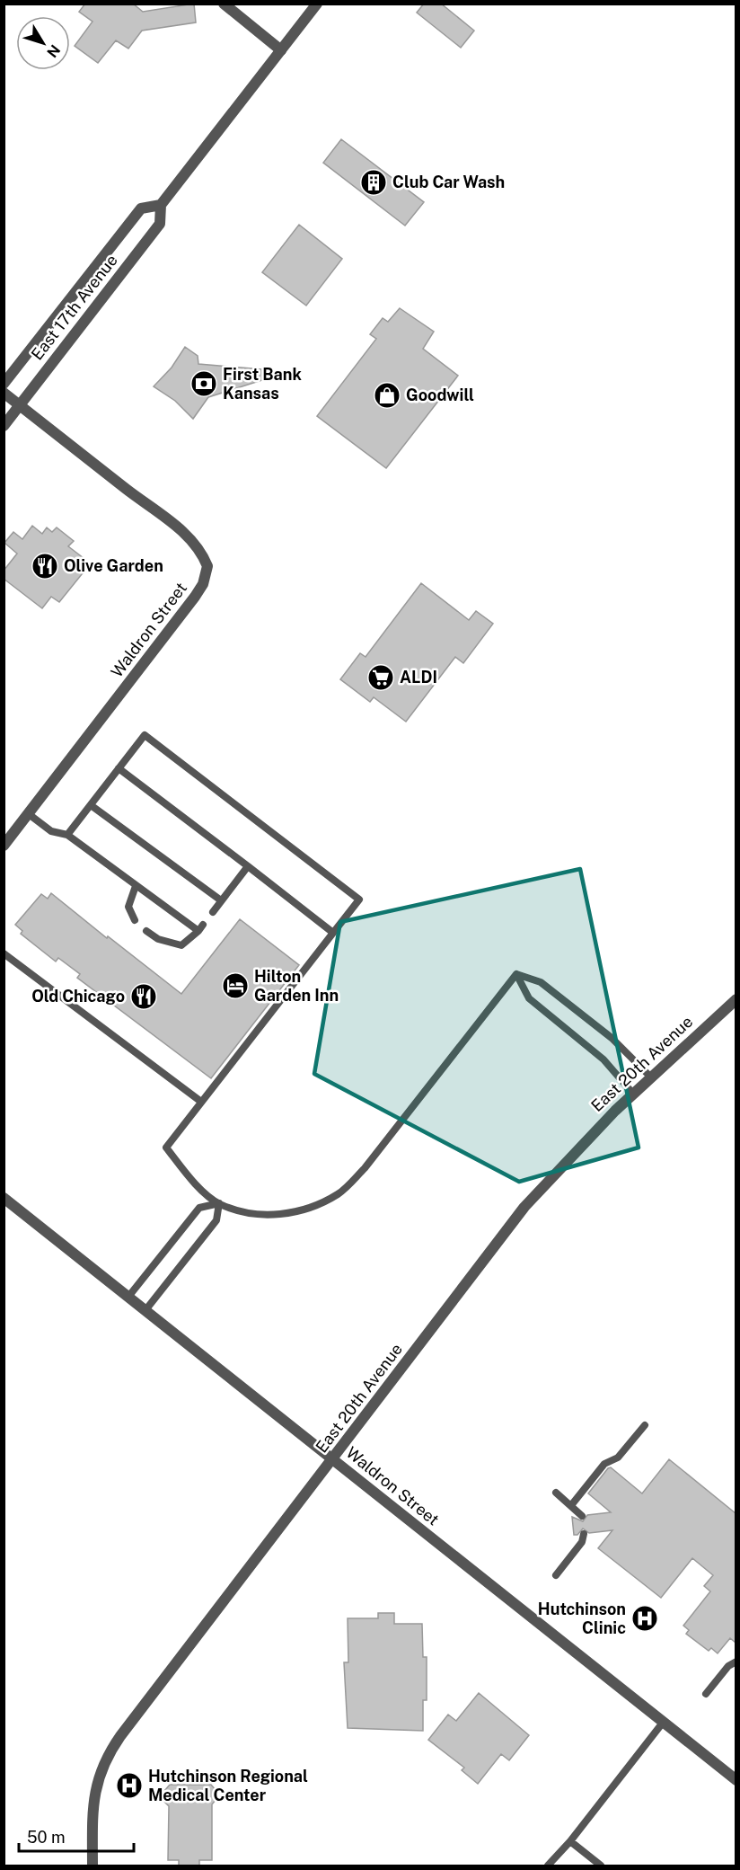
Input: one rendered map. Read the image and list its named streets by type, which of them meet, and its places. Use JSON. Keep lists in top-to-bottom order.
{
  "streets": {
    "street": ["East 17th Avenue", "Waldron Street", "East 20th Avenue"]
  },
  "crossings": [
    ["East 17th Avenue", "Waldron Street"],
    ["Waldron Street", "East 20th Avenue"]
  ],
  "places": {
    "building": ["Club Car Wash"],
    "bank": ["First Bank Kansas"],
    "shop": ["Goodwill"],
    "restaurant": ["Olive Garden", "Old Chicago"],
    "supermarket": ["ALDI"],
    "hotel": ["Hilton Garden Inn"],
    "hospital": ["Hutchinson Clinic", "Hutchinson Regional Medical Center"]
  },
  "scale_bar": "50 m",
  "north": "bottom right"
}
